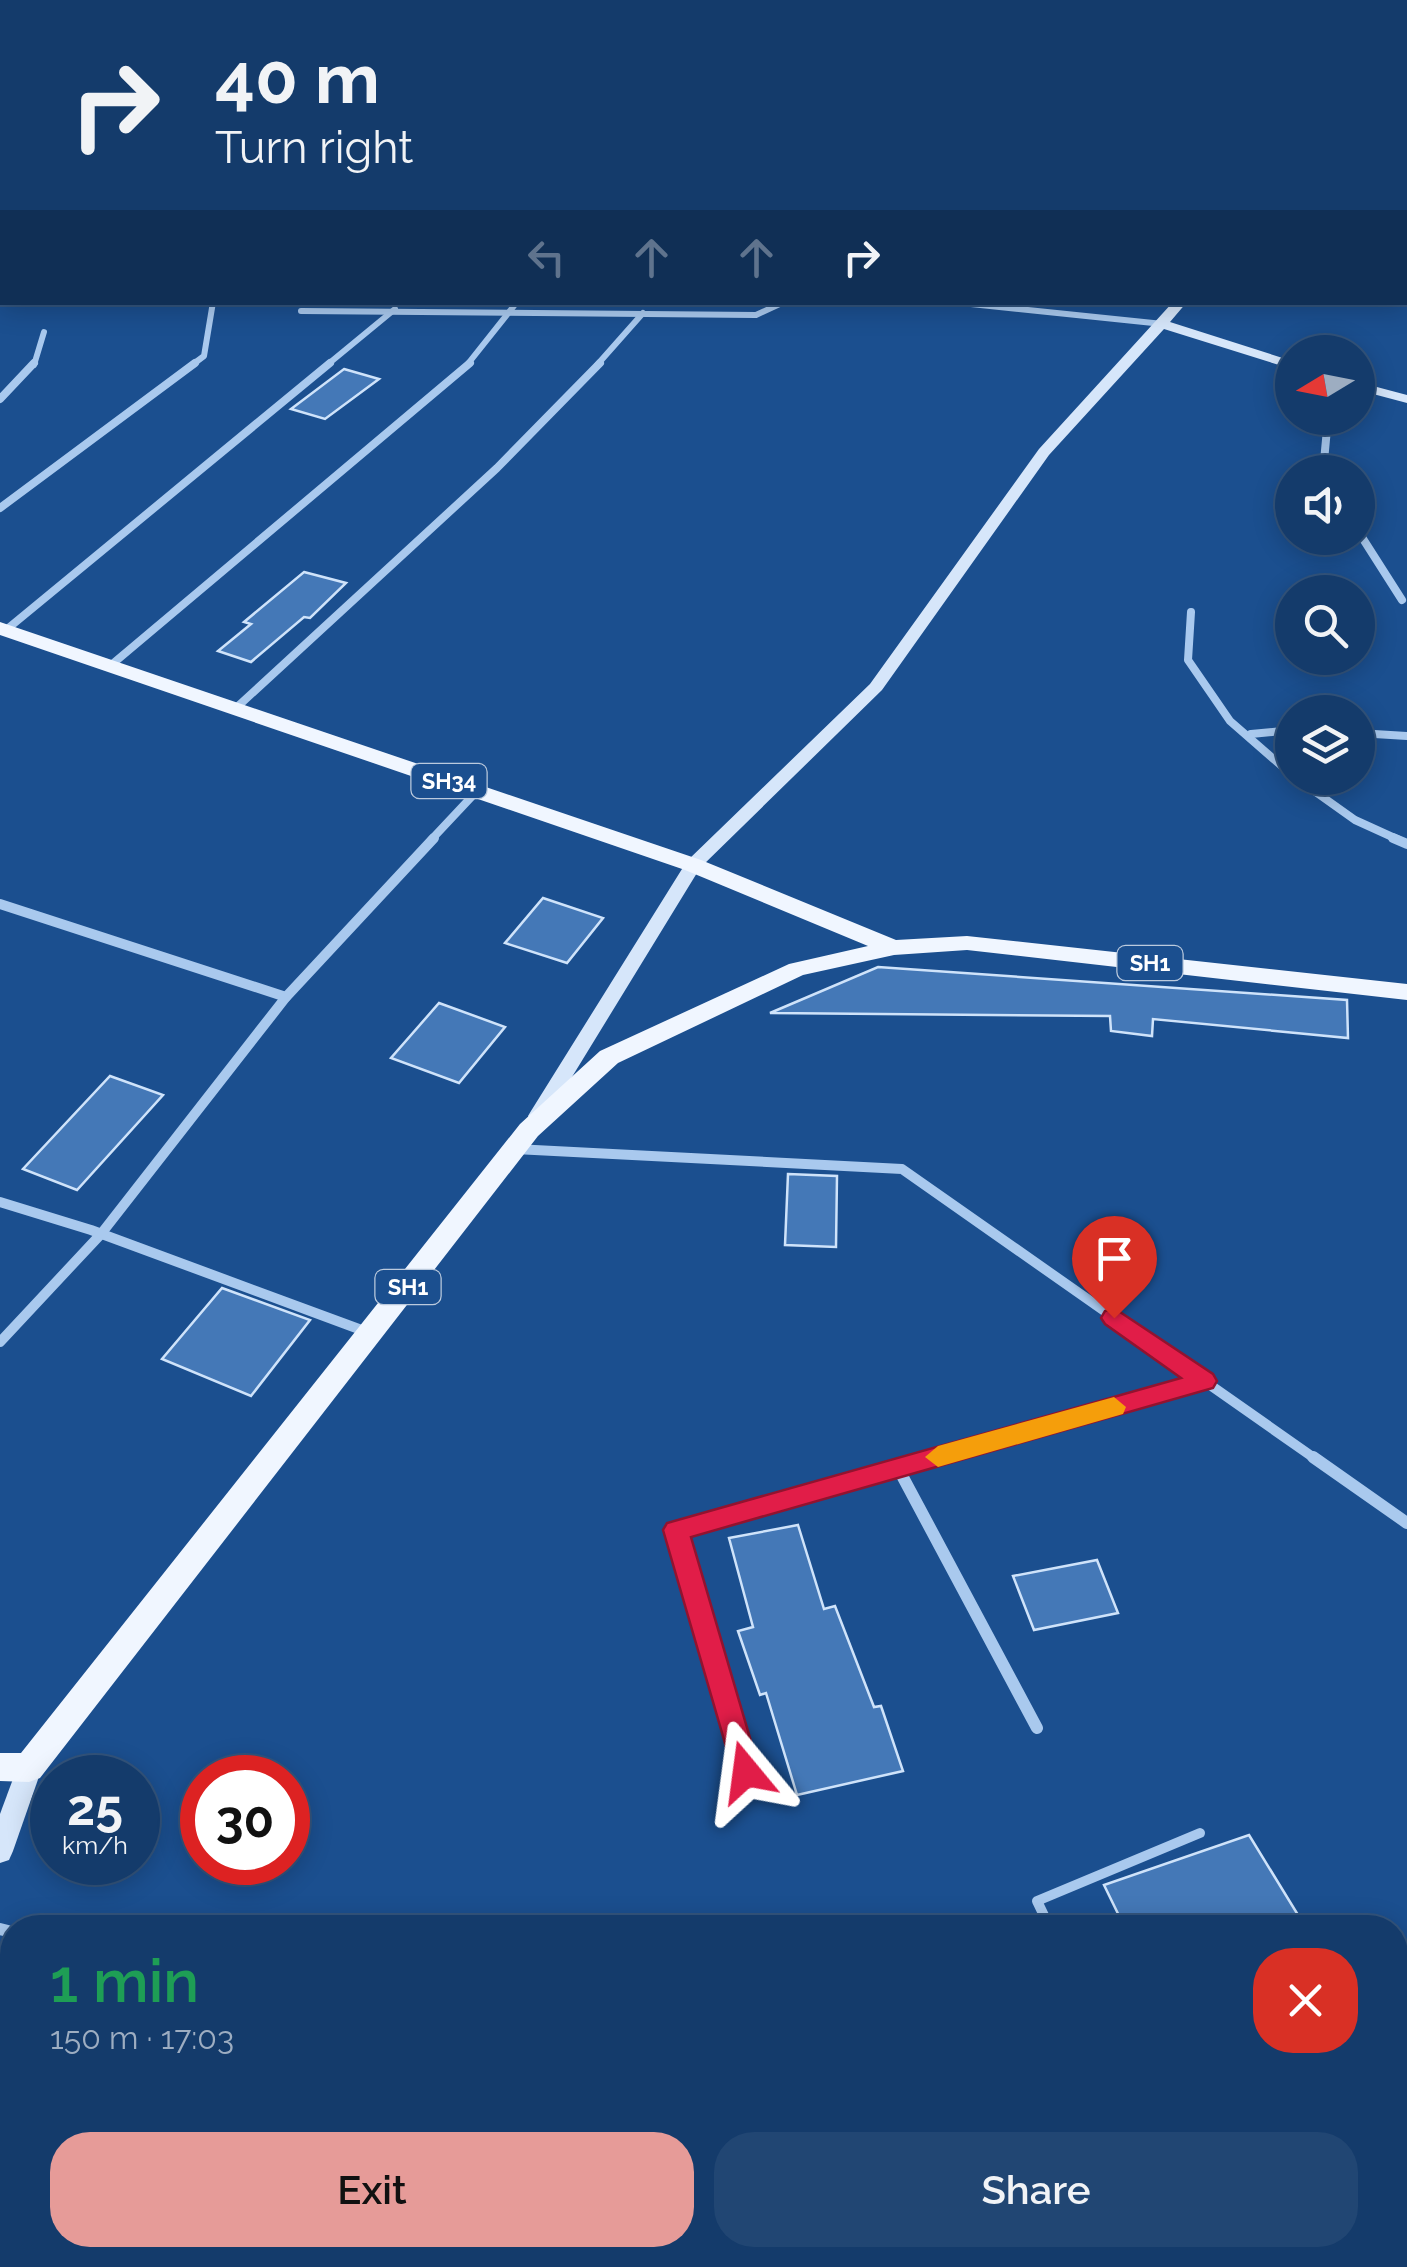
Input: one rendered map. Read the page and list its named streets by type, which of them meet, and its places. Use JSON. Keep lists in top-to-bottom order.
{
  "streets": {
    "main road": ["SH34", "SH1"]
  },
  "crossings": [
    ["SH34", "SH1"]
  ],
  "north": "left",
  "page": {
    "turn": ["40 m", "Turn right"],
    "speed": "25 km/h",
    "limit": "30",
    "heading": ["1 min", "150 m · 17:03"],
    "buttons": ["Exit", "Share"]
  }
}
